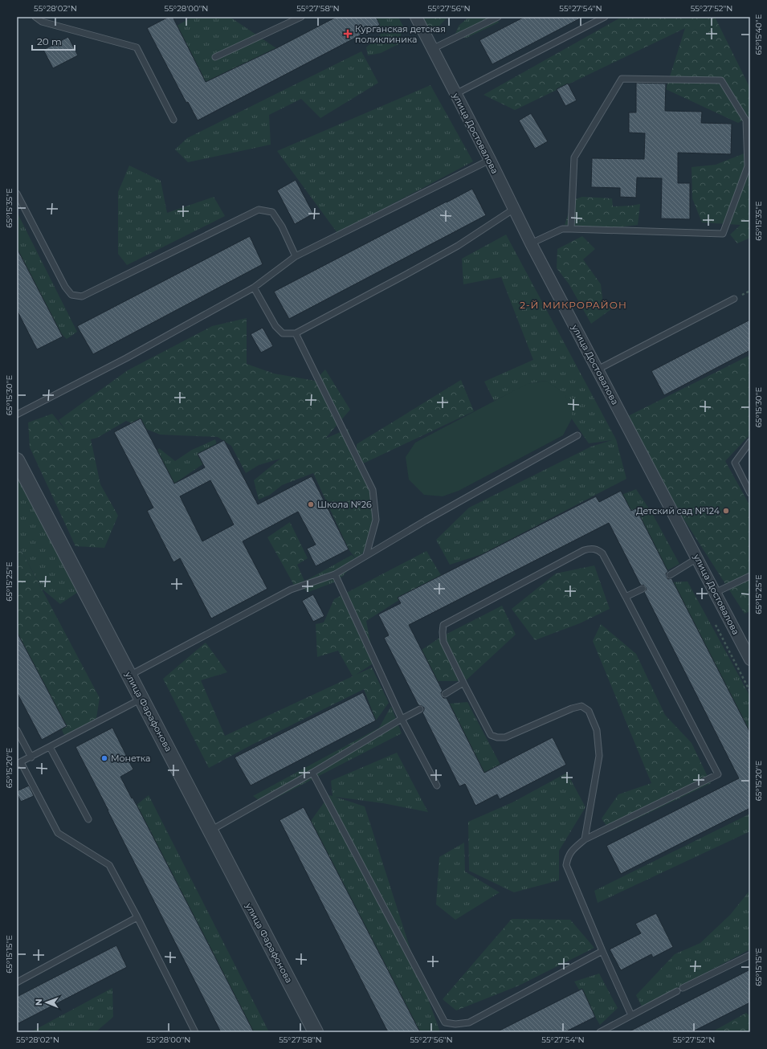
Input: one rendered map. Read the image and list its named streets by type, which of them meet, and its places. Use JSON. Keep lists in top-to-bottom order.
{
  "streets": {
    "street": ["улица Достовалова", "улица Фарафонова"]
  },
  "districts": ["2-Й МИКРОРАЙОН"],
  "places": {
    "health": ["Курганская детская поликлиника"],
    "other": ["Школа №26", "Детский сад №124", "Монетка"]
  },
  "scale_bar": "20 m",
  "north": "left",
  "coordinates": [
    "55°28'02\"N",
    "55°28'00\"N",
    "55°27'58\"N",
    "55°27'56\"N",
    "55°27'54\"N",
    "55°27'52\"N",
    "65°15'40\"E",
    "65°15'35\"E",
    "65°15'30\"E",
    "65°15'25\"E",
    "65°15'20\"E",
    "65°15'15\"E"
  ]
}
